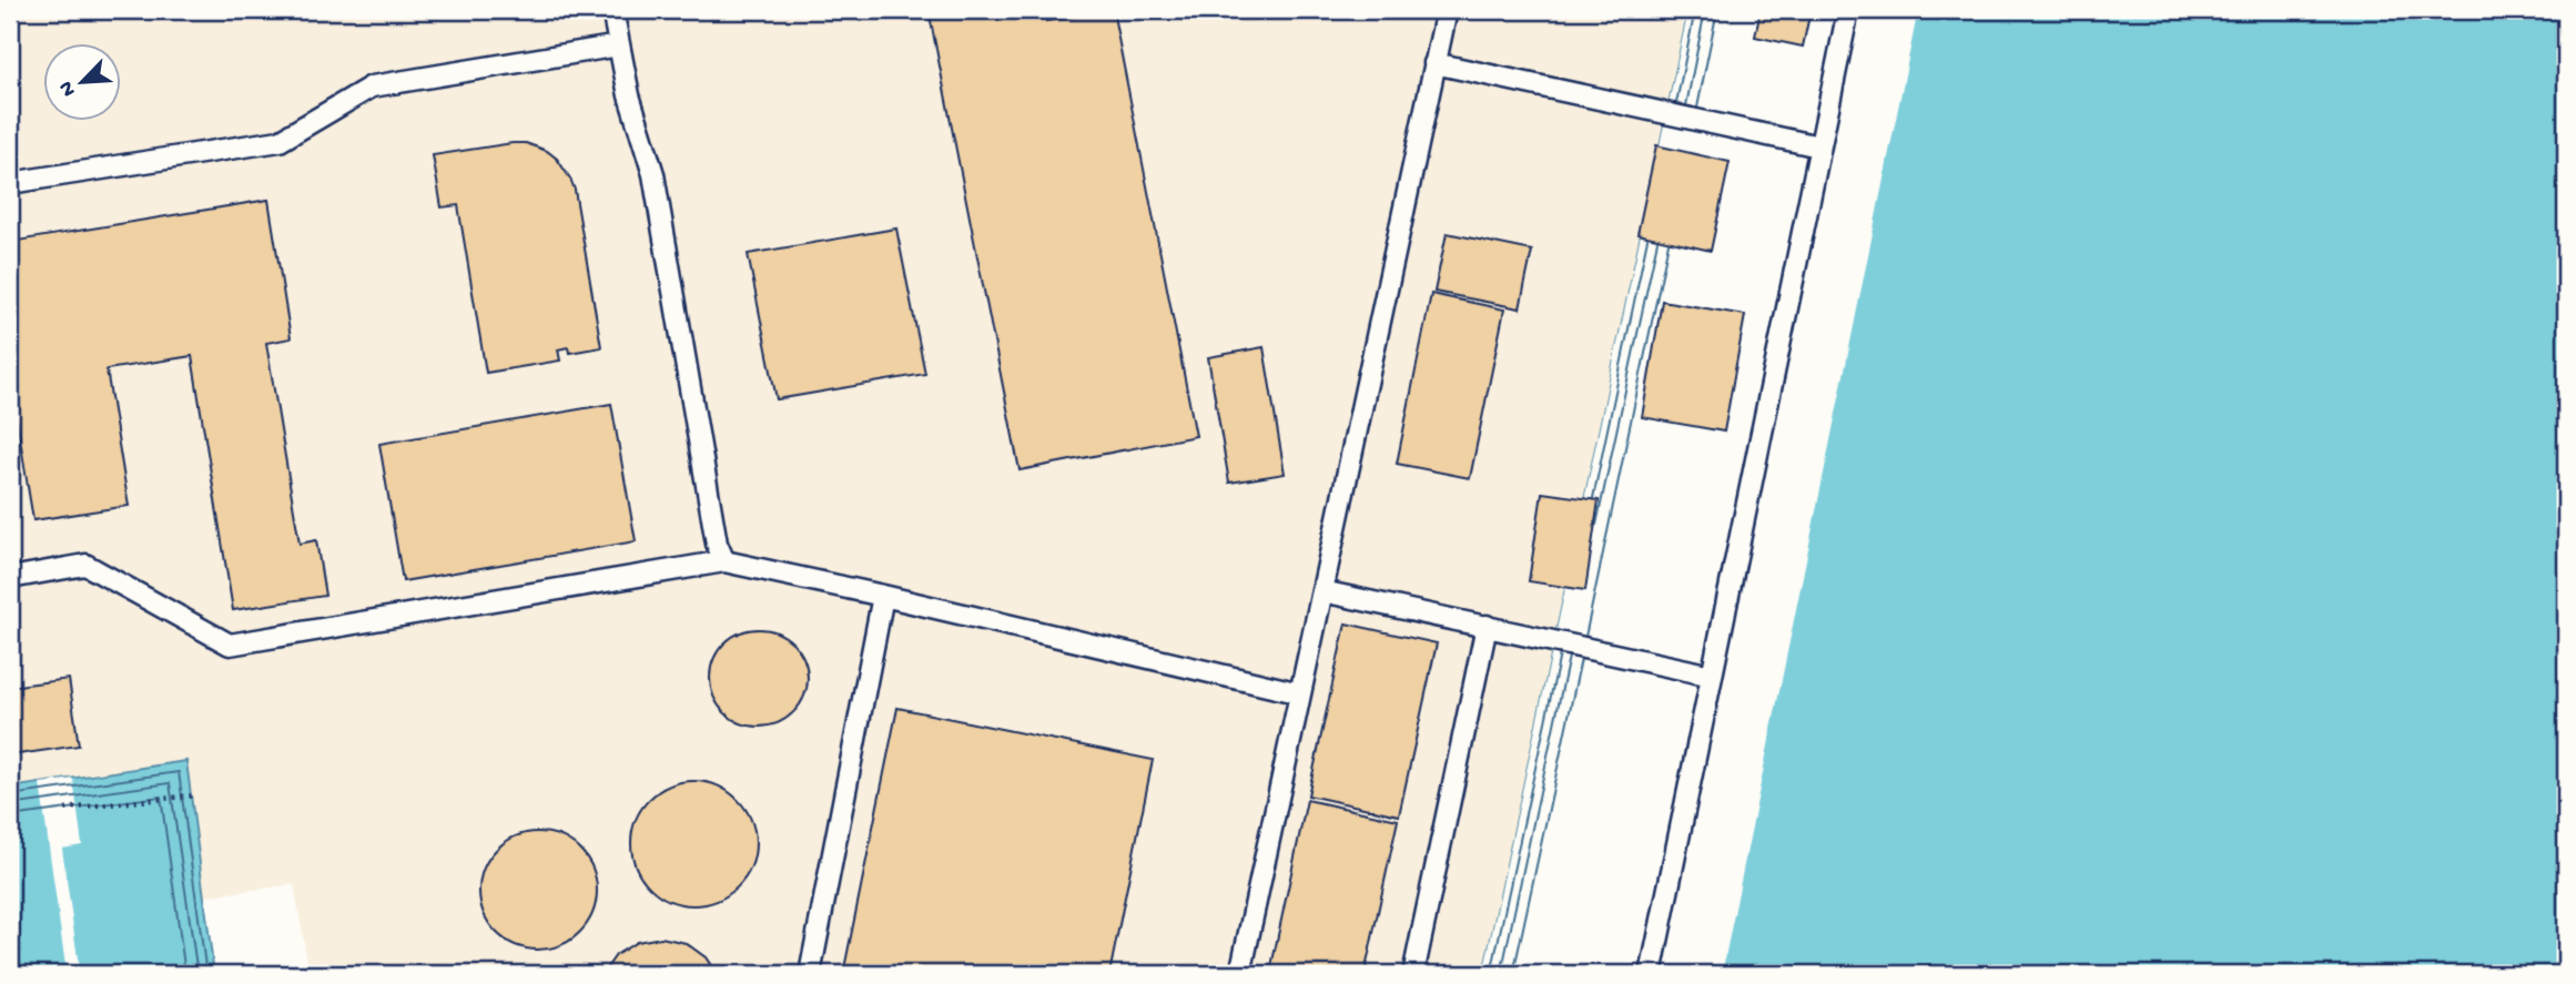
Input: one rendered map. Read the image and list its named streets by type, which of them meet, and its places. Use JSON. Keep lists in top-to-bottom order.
{
  "north": "bottom left"
}
